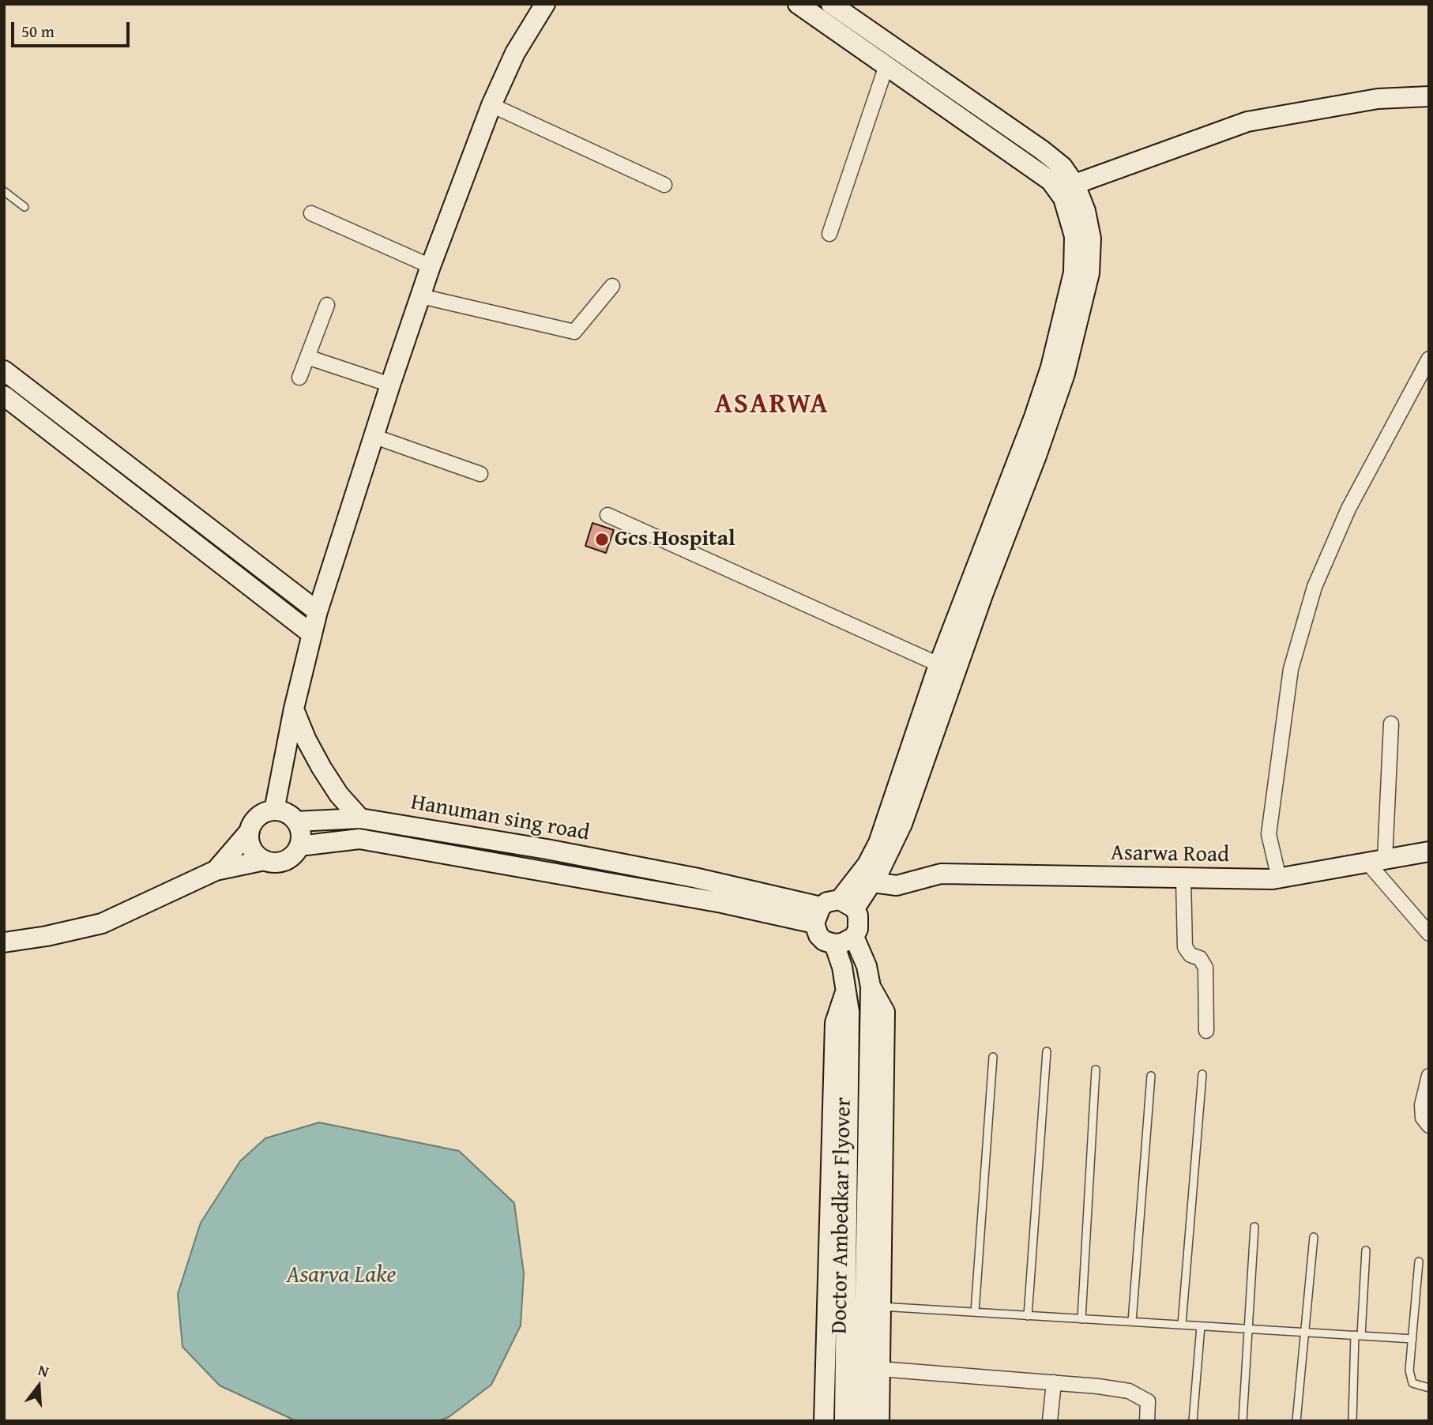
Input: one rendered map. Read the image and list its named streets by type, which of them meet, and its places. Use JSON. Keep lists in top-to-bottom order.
{
  "streets": {
    "street": ["Hanuman sing road", "Asarwa Road", "Doctor Ambedkar Flyover"]
  },
  "crossings": [
    ["Hanuman sing road", "Doctor Ambedkar Flyover"]
  ],
  "districts": ["ASARWA"],
  "water": ["Asarva Lake"],
  "places": ["Gcs Hospital"],
  "scale_bar": "50 m",
  "north": "top"
}
